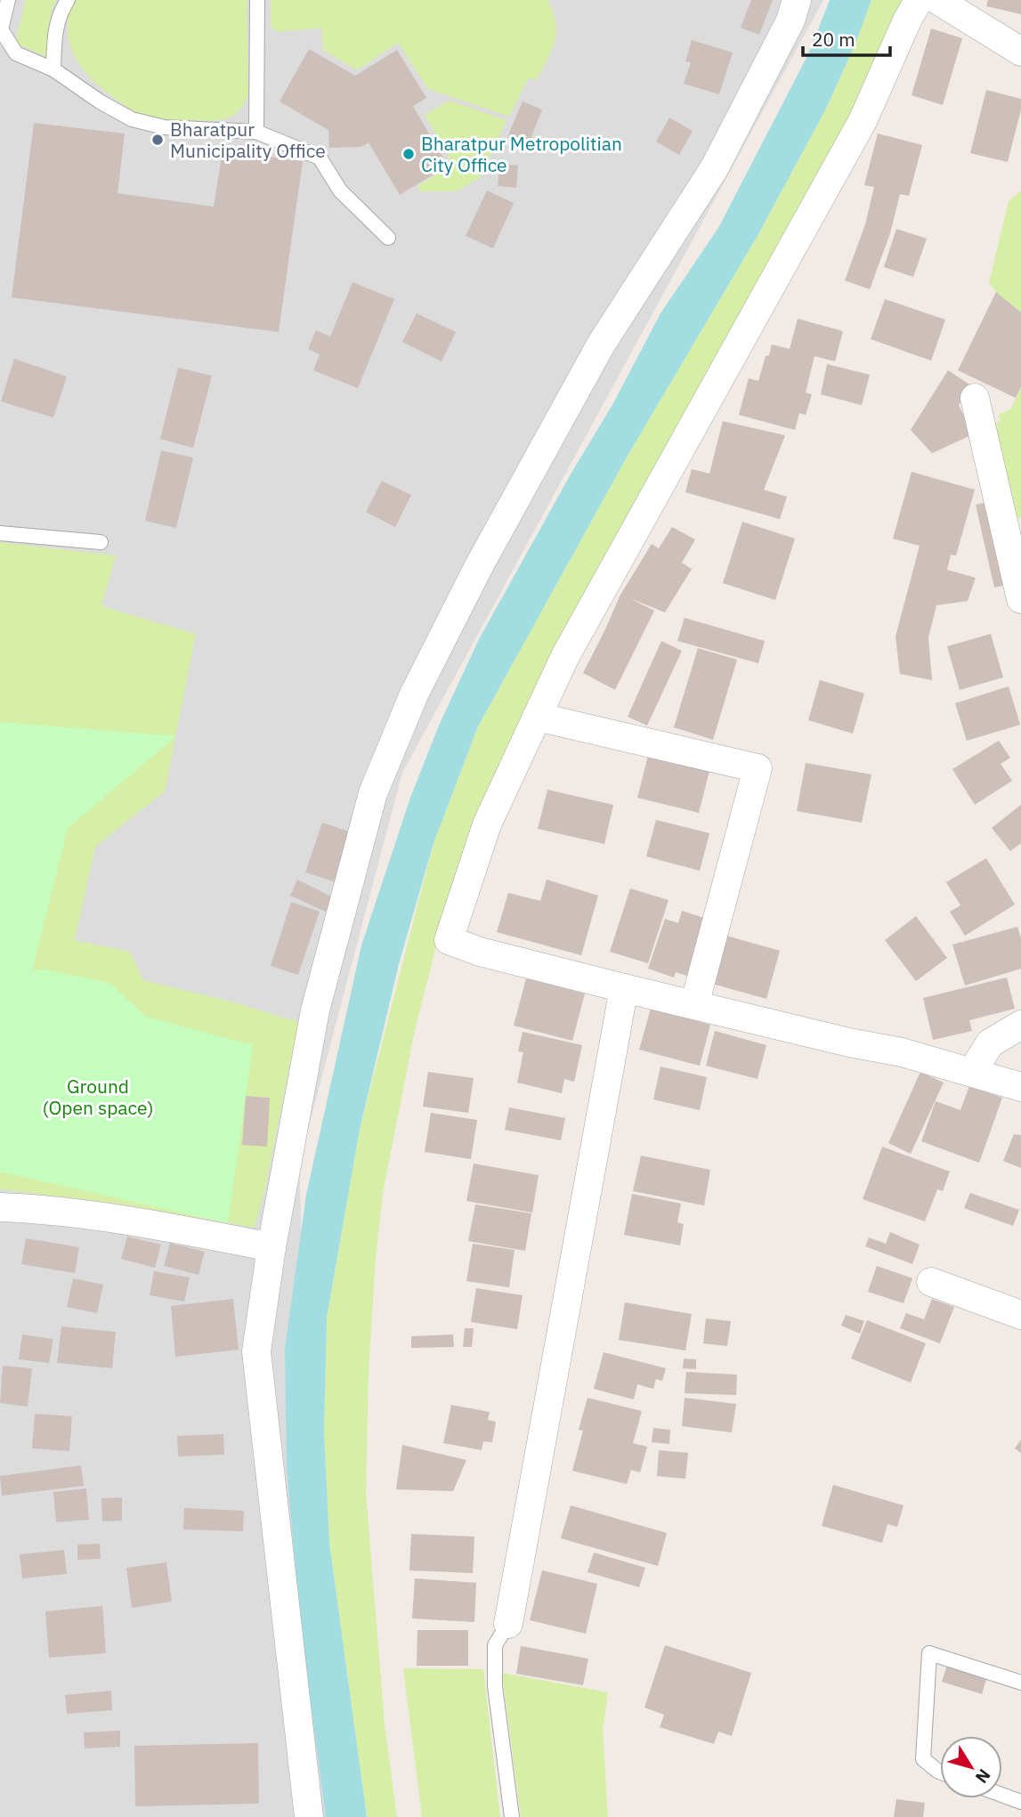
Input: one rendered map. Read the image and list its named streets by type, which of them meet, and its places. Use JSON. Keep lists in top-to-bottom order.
{
  "parks": ["Ground (Open space)"],
  "places": ["Bharatpur Municipality Office", "Bharatpur Metropolitian City Office"],
  "scale_bar": "20 m",
  "north": "bottom right"
}
